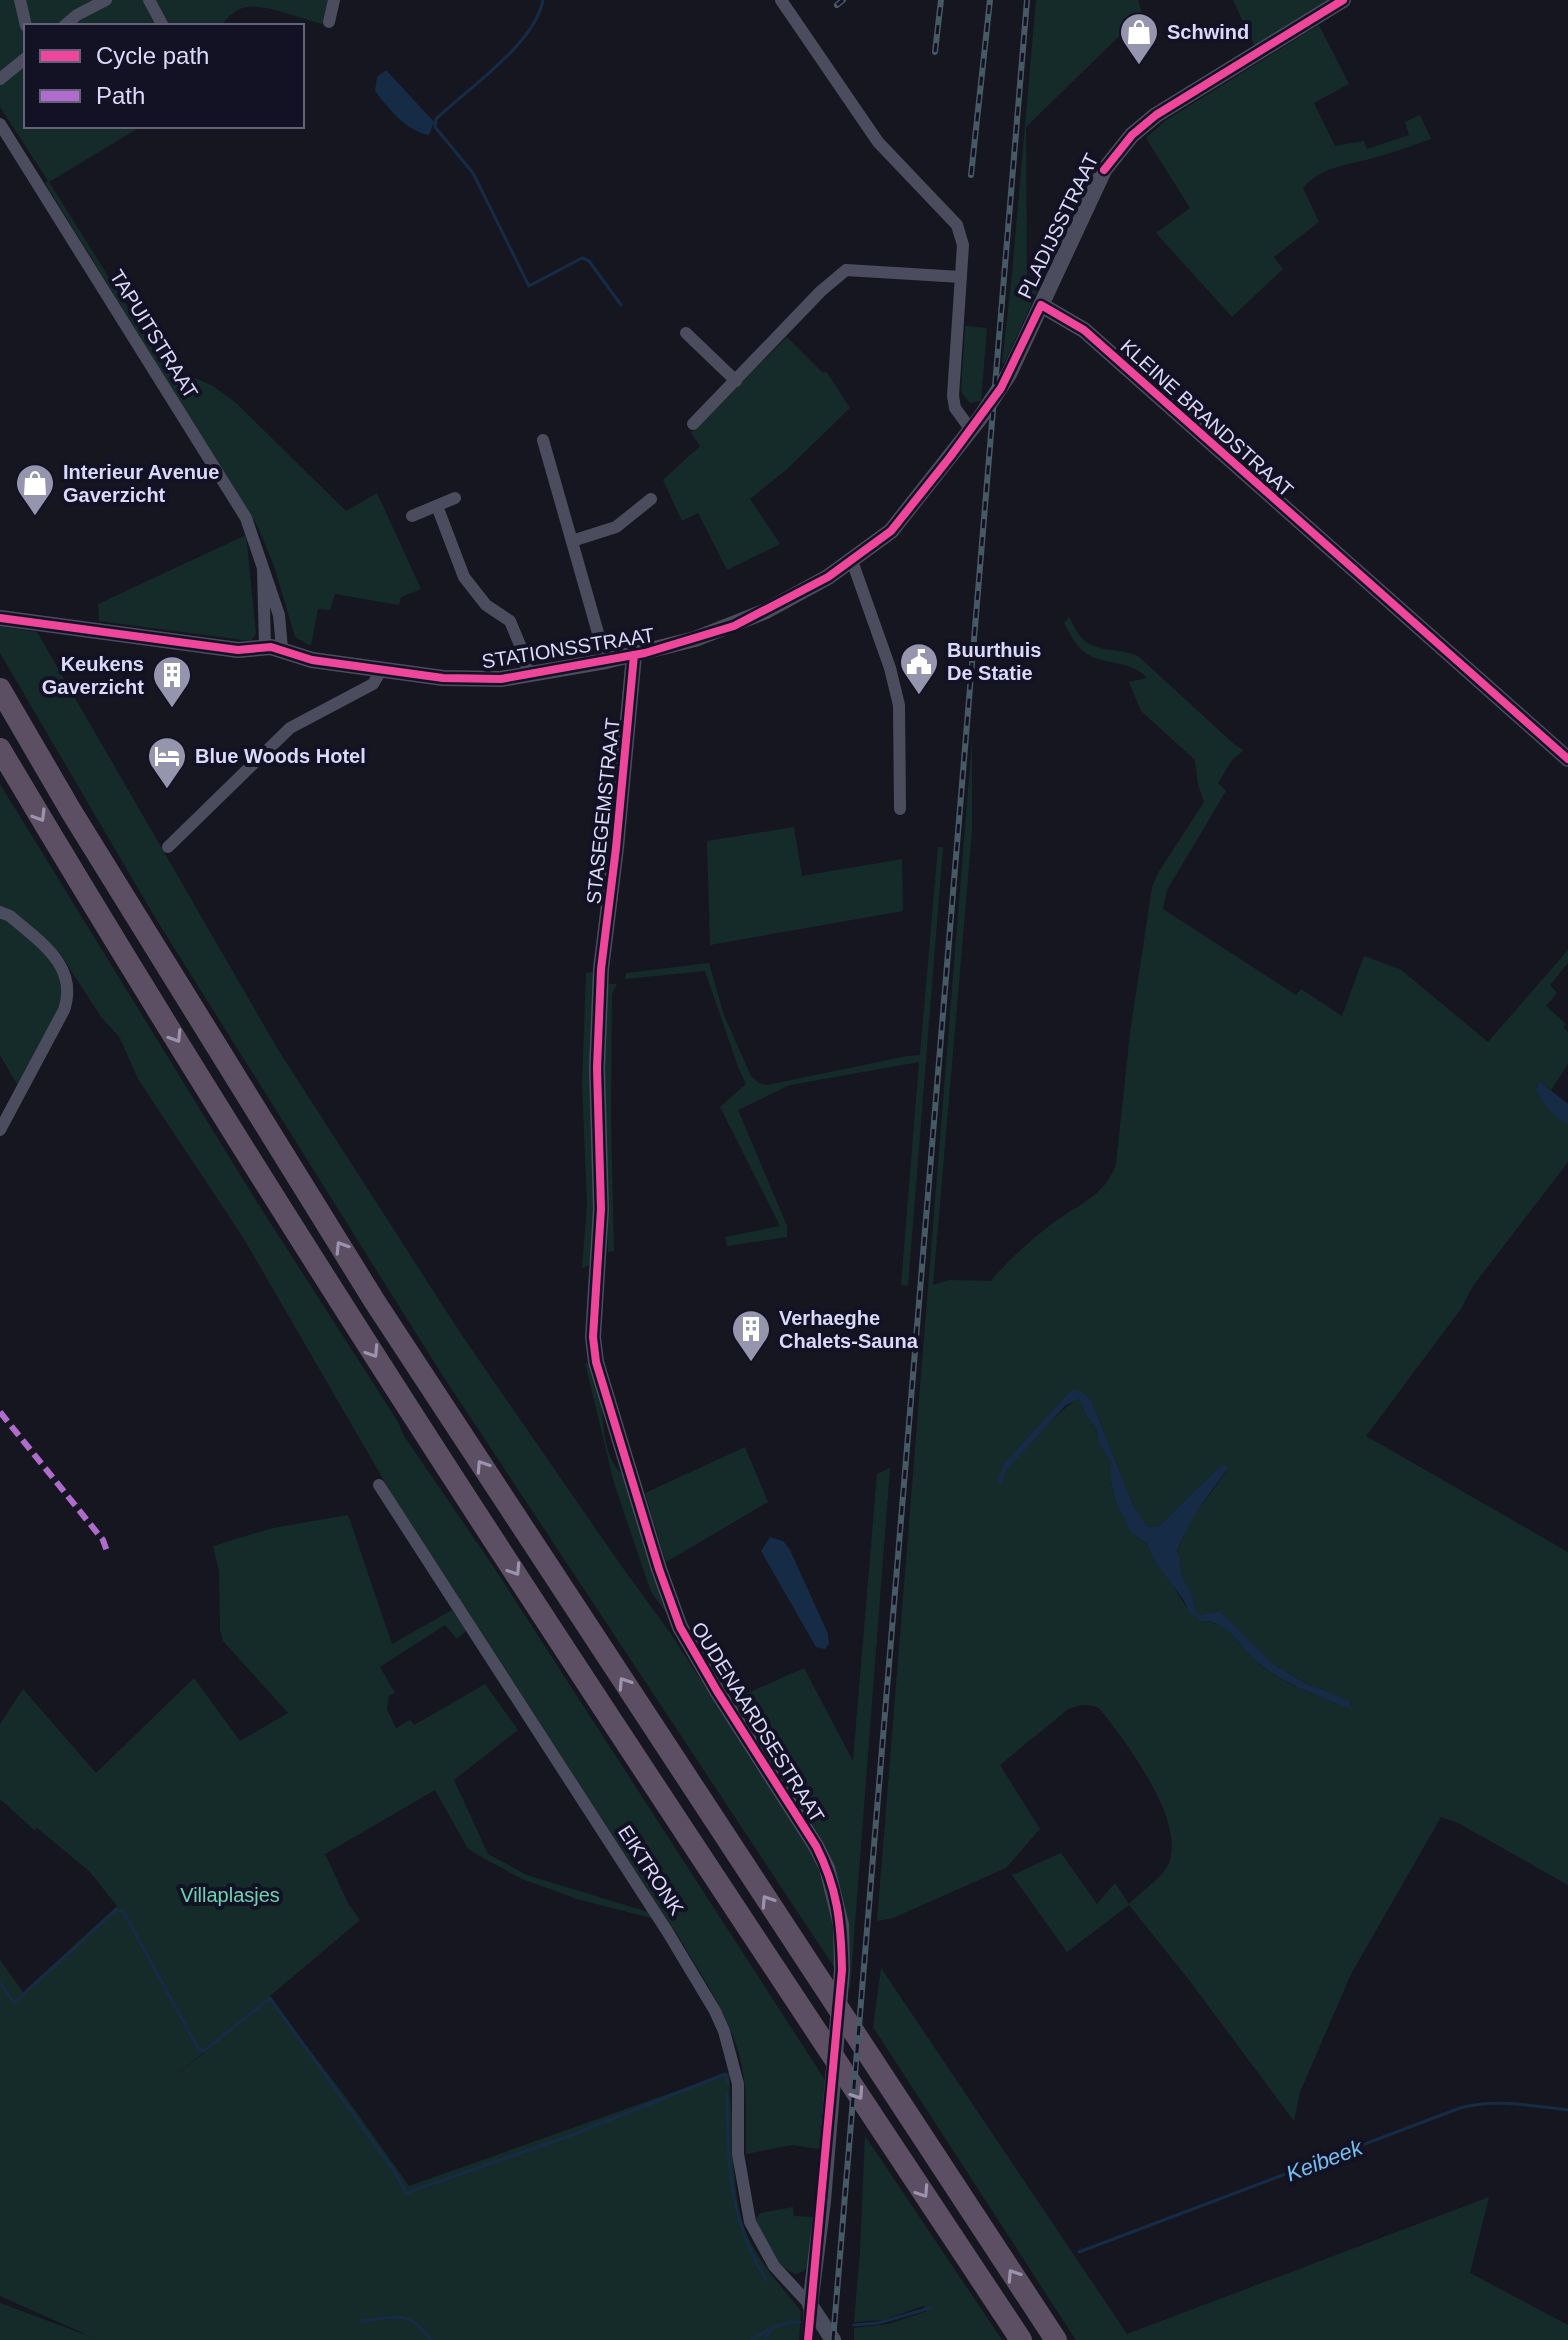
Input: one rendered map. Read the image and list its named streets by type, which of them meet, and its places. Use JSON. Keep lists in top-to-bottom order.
{
  "streets": {
    "street": [
      "PLADIJSSTRAAT",
      "TAPUITSTRAAT",
      "KLEINE BRANDSTRAAT",
      "STATIONSSTRAAT",
      "STASEGEMSTRAAT",
      "OUDENAARDSESTRAAT",
      "EIKTRONK"
    ]
  },
  "crossings": [
    ["PLADIJSSTRAAT", "KLEINE BRANDSTRAAT"],
    ["PLADIJSSTRAAT", "STATIONSSTRAAT"],
    ["TAPUITSTRAAT", "STATIONSSTRAAT"],
    ["STATIONSSTRAAT", "STASEGEMSTRAAT"],
    ["STASEGEMSTRAAT", "OUDENAARDSESTRAAT"],
    ["OUDENAARDSESTRAAT", "EIKTRONK"]
  ],
  "water": ["Keibeek"],
  "parks": ["Villaplasjes"],
  "places": {
    "shop": ["Schwind", "Interieur Avenue Gaverzicht"],
    "public building": ["Buurthuis De Statie"],
    "building": ["Keukens Gaverzicht", "Verhaeghe Chalets-Sauna"],
    "hotel": ["Blue Woods Hotel"]
  },
  "legend": ["Cycle path", "Path"]
}
